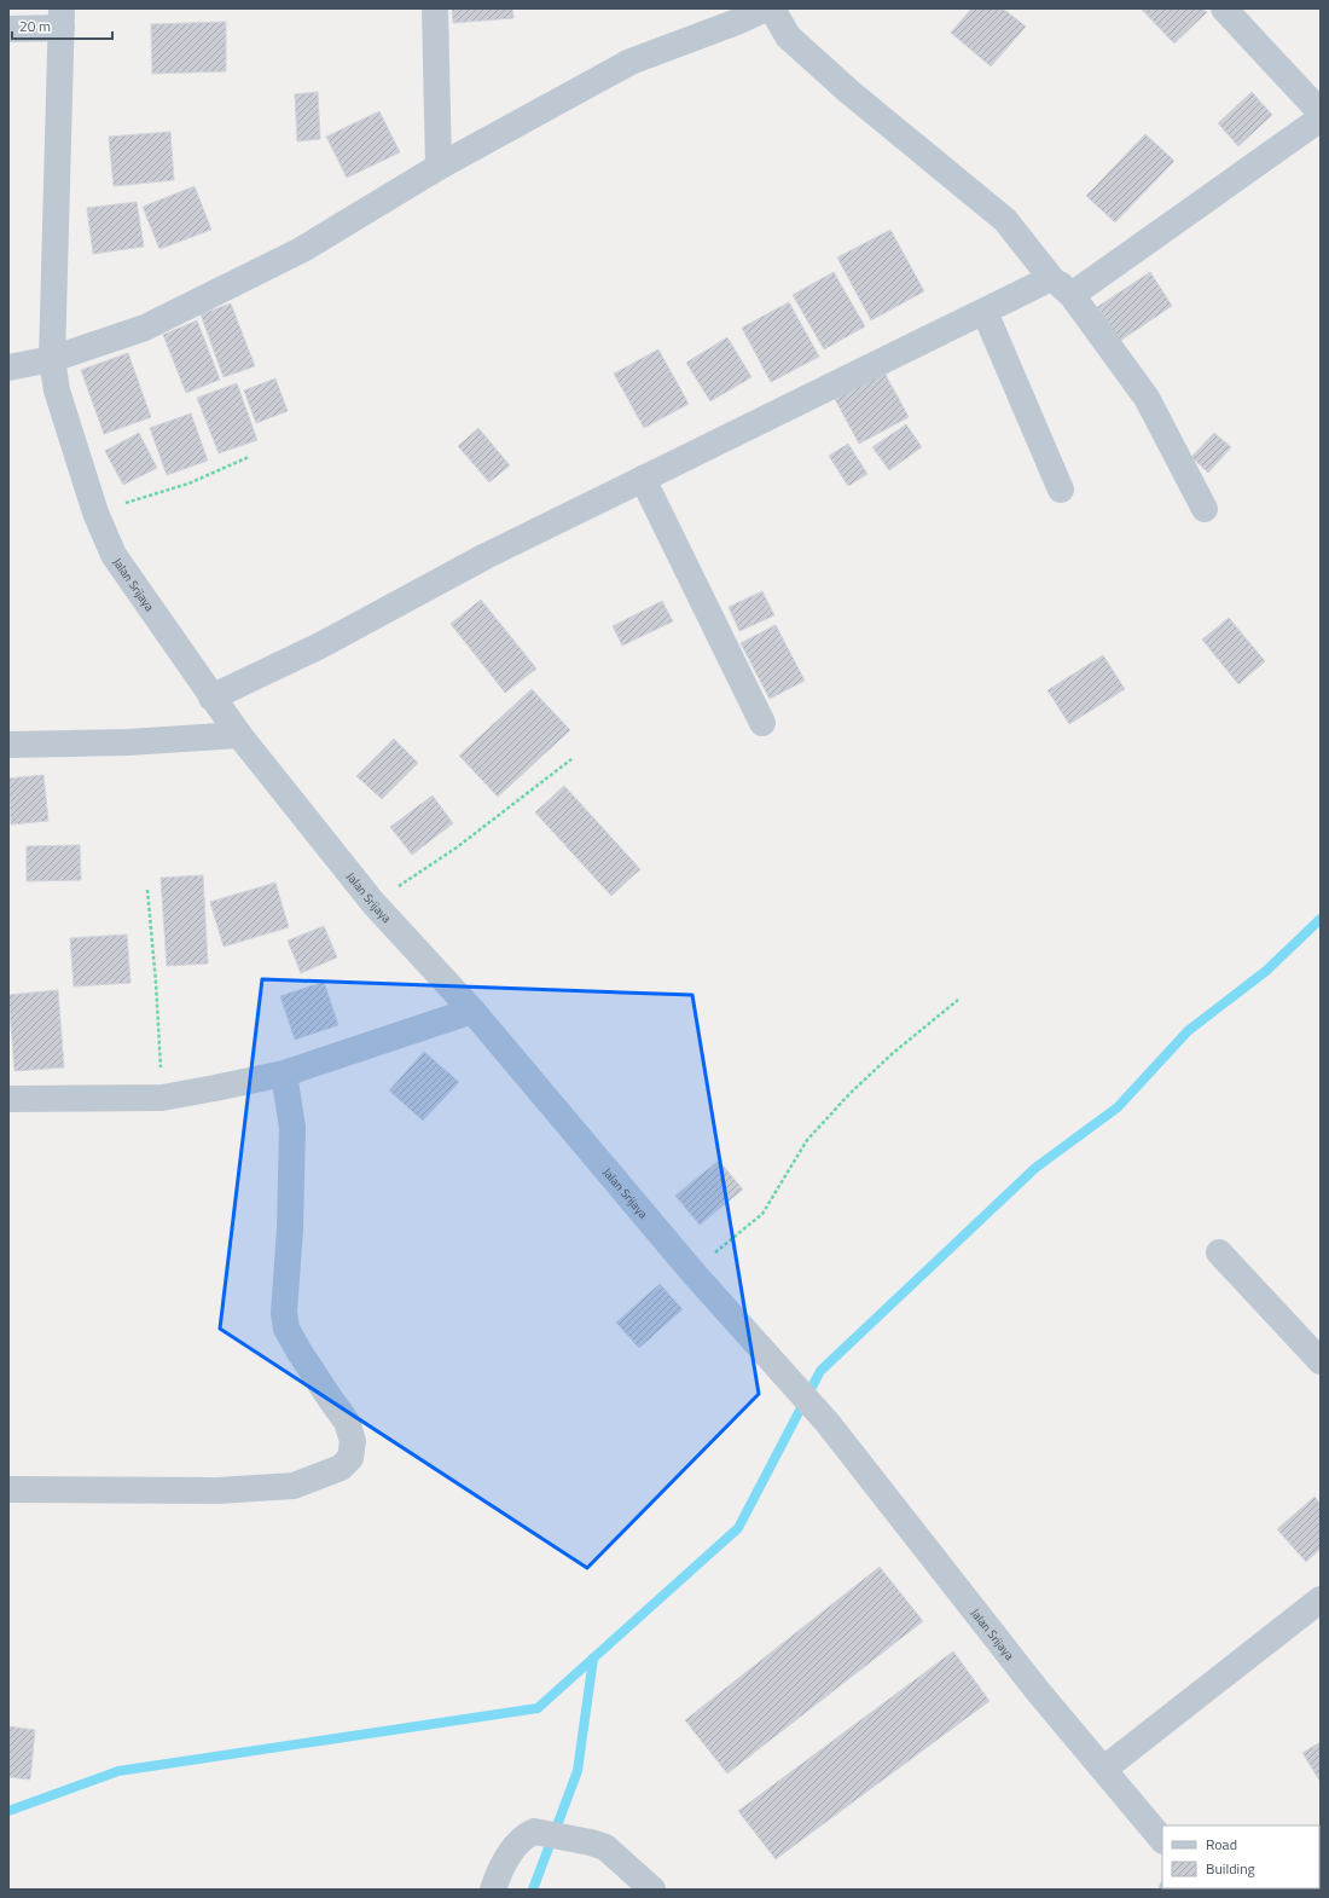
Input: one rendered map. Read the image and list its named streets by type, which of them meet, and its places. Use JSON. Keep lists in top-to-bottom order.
{
  "streets": {
    "street": ["Jalan Srijaya"]
  },
  "legend": ["Road", "Building"],
  "scale_bar": "20 m"
}
